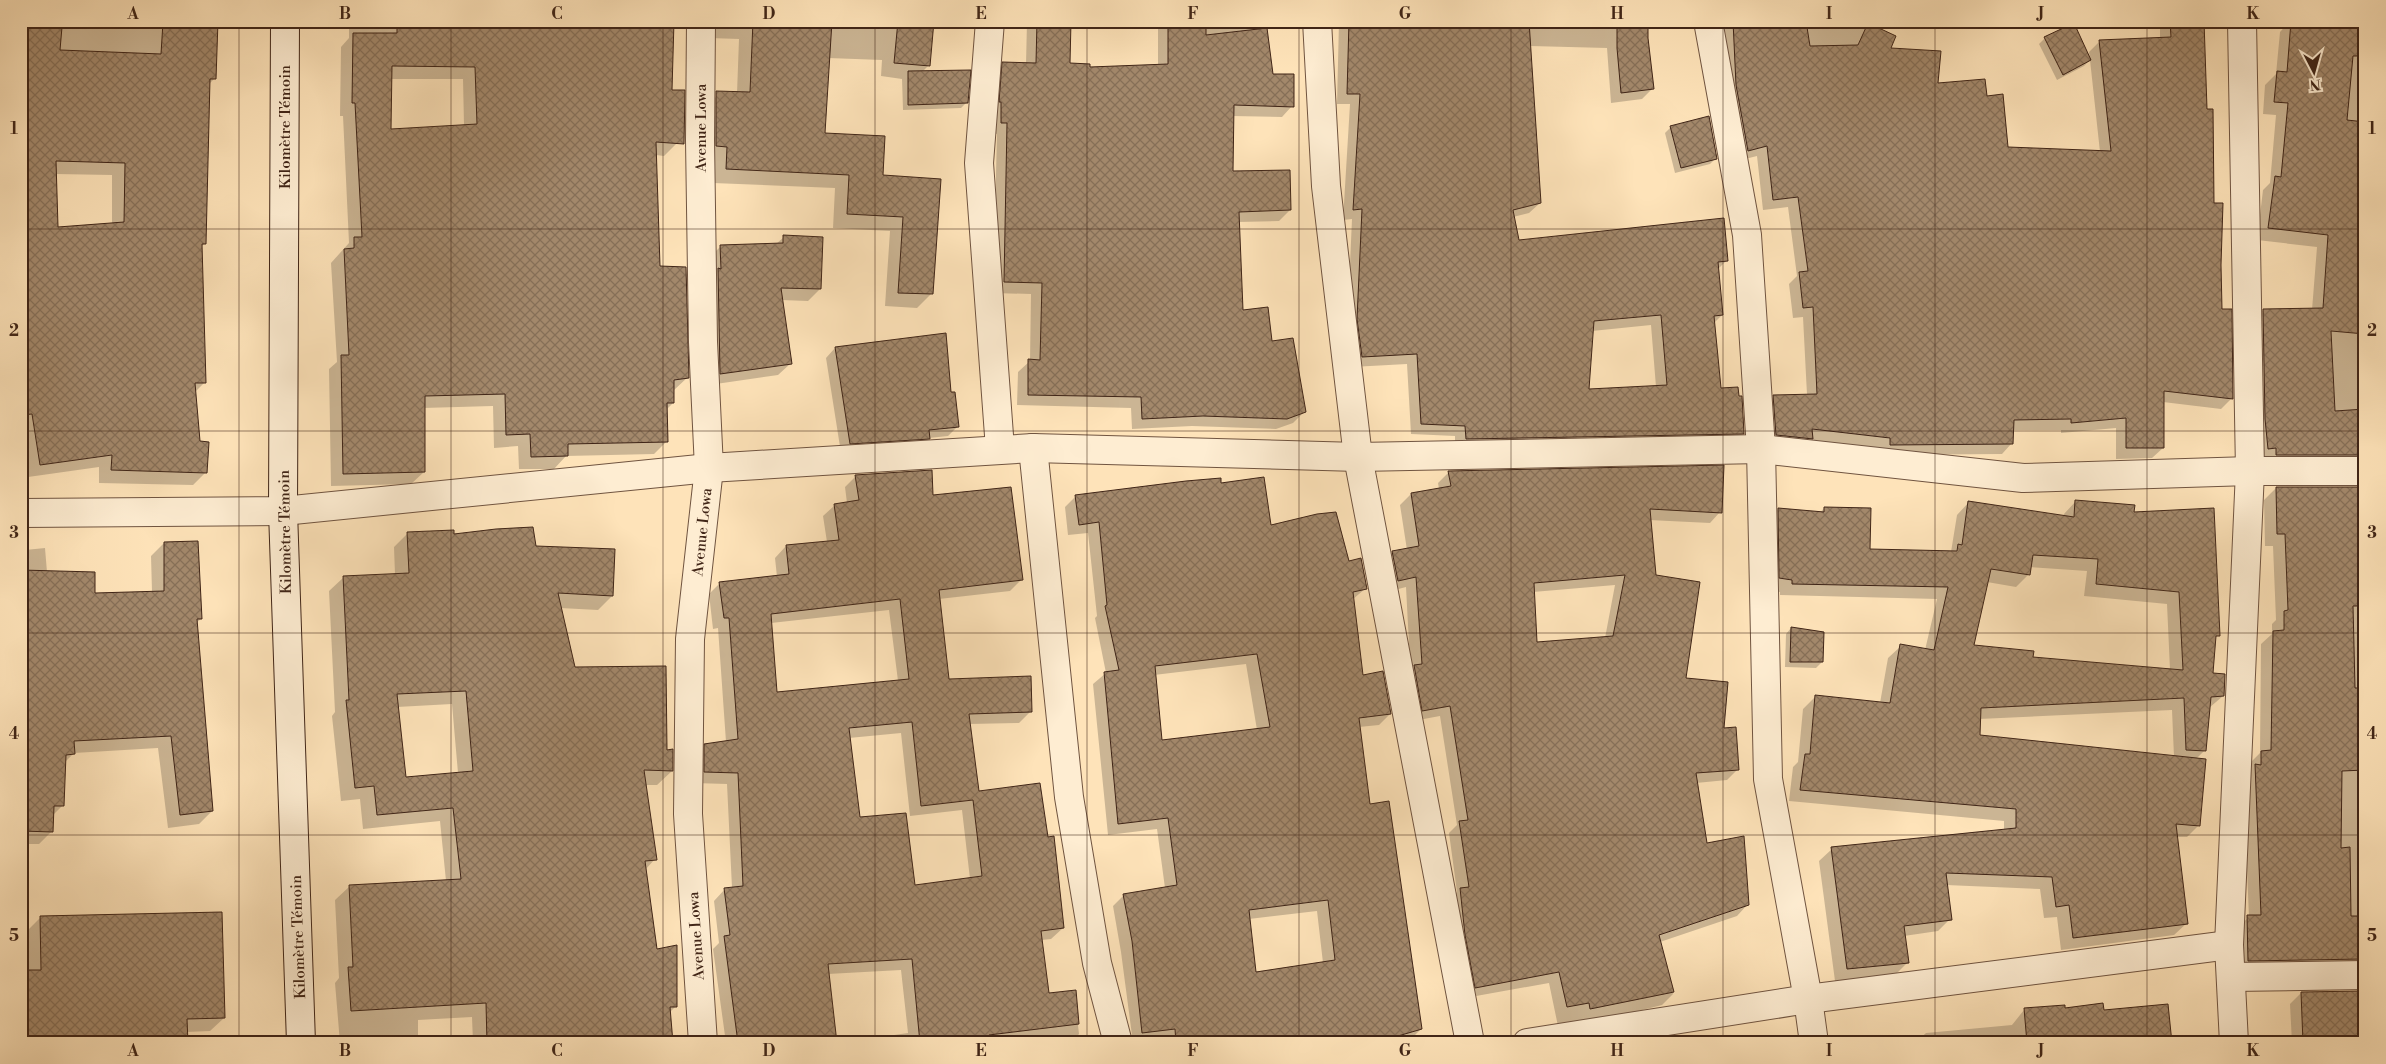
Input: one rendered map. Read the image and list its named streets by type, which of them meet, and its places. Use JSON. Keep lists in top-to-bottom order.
{
  "streets": {
    "street": ["Kilomètre Témoin", "Avenue Lowa"]
  },
  "north": "bottom",
  "grid": {
    "columns": [
      "A",
      "B",
      "C",
      "D",
      "E",
      "F",
      "G",
      "H",
      "I",
      "J",
      "K"
    ],
    "rows": [
      "1",
      "2",
      "3",
      "4",
      "5"
    ]
  }
}
